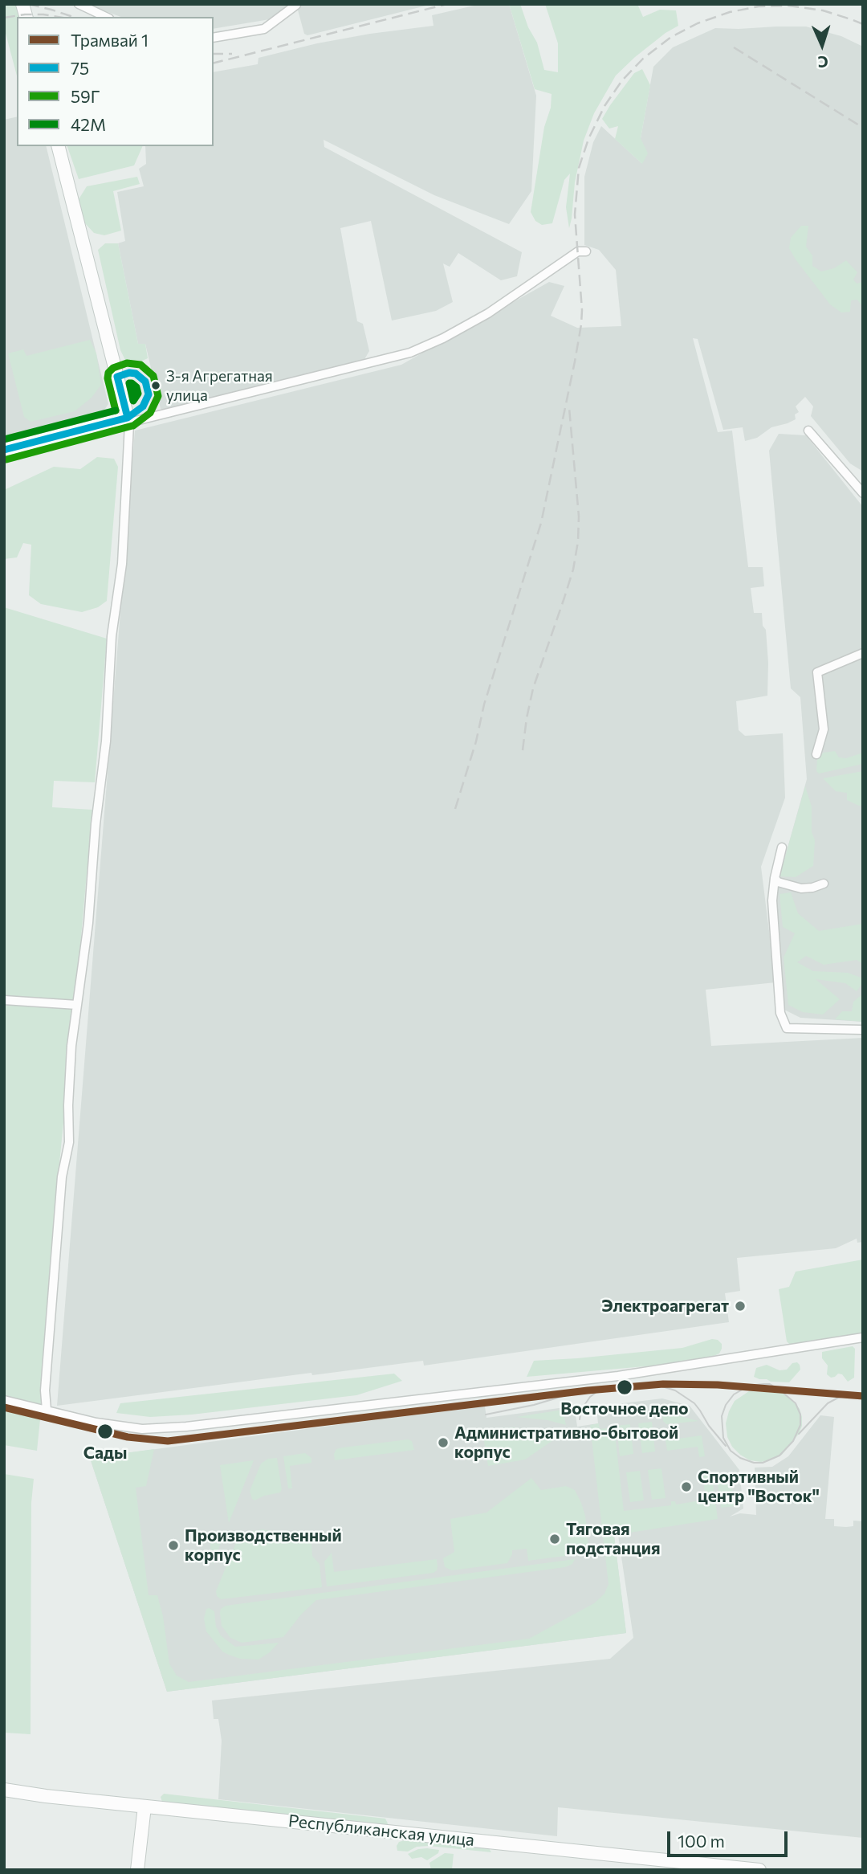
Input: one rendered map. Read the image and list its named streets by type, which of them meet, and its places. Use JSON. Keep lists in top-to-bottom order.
{
  "streets": {
    "main road": ["Республиканская улица"]
  },
  "places": [
    "3-я Агрегатная улица",
    "Электроагрегат",
    "Восточное депо",
    "Сады",
    "Административно-бытовой корпус",
    "Спортивный центр \"Восток\"",
    "Тяговая подстанция",
    "Производственный корпус"
  ],
  "lines": [
    "transit line 59Г",
    "transit line 75",
    "transit line 42M",
    "tram line 1"
  ],
  "legend": [
    "Трамвай 1",
    "75",
    "59Г",
    "42M"
  ],
  "scale_bar": "100 m",
  "north": "bottom"
}
